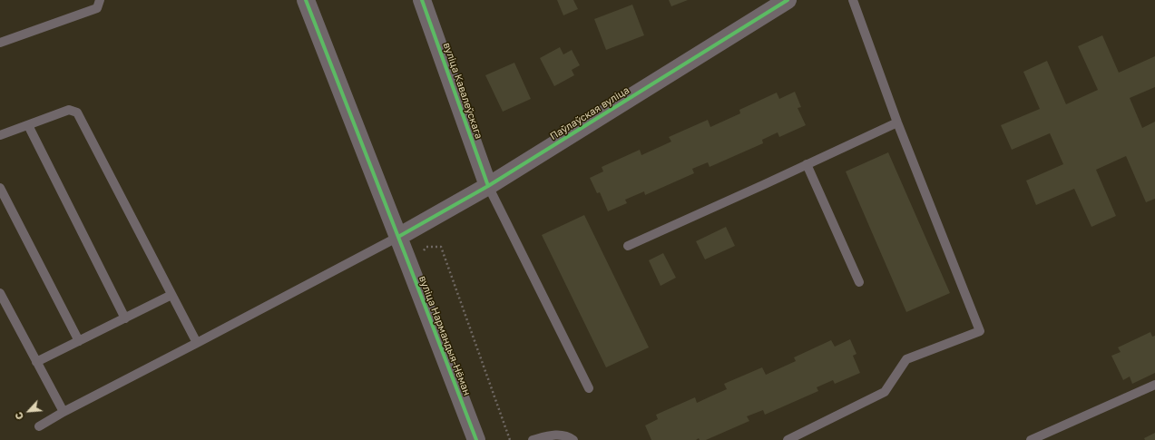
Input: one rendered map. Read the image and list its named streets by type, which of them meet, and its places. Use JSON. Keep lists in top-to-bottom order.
{
  "streets": {
    "street": ["вуліца Кавалеўскага", "Паўлаўская вуліца", "вуліца Нармандыя-Нёман"]
  },
  "crossings": [
    ["вуліца Кавалеўскага", "Паўлаўская вуліца"],
    ["Паўлаўская вуліца", "вуліца Нармандыя-Нёман"]
  ],
  "north": "bottom left"
}
